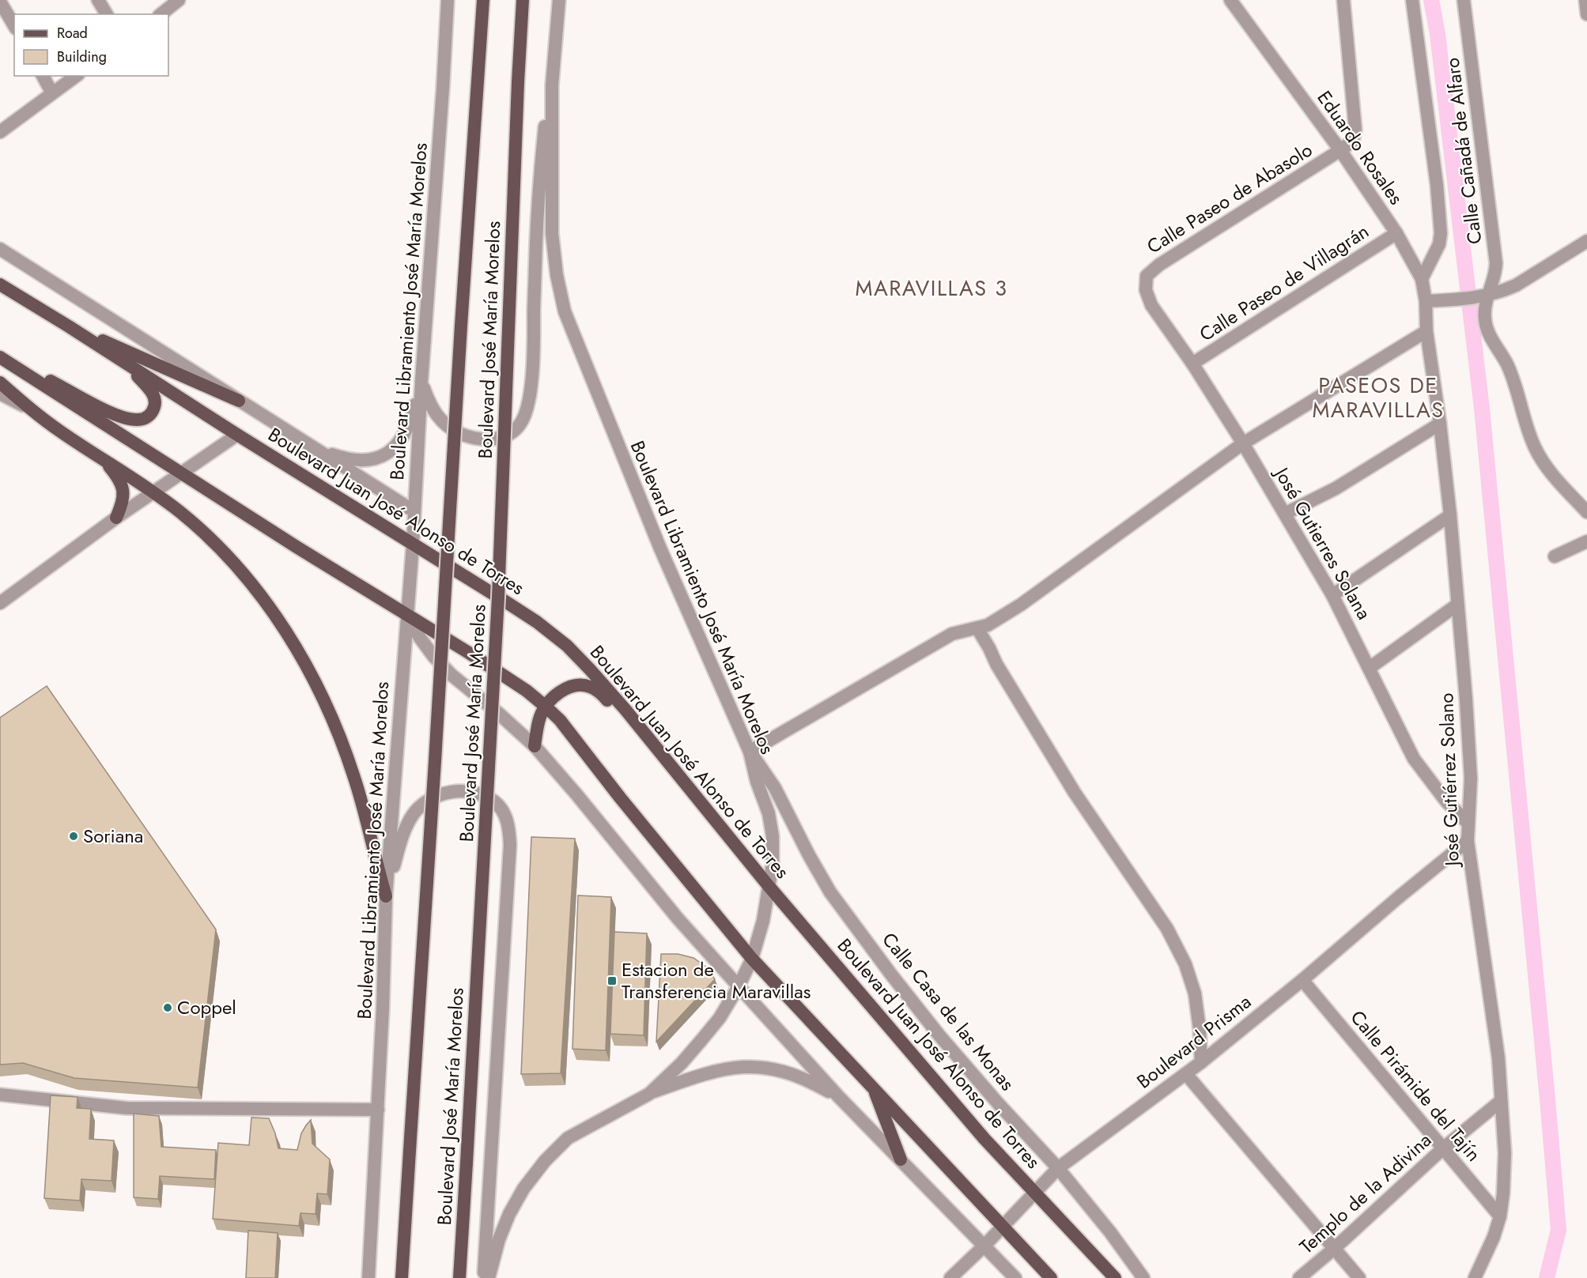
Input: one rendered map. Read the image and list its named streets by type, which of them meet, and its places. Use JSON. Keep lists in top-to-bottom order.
{
  "streets": {
    "main road": ["Boulevard José María Morelos", "Boulevard Juan José Alonso de Torres"],
    "street": [
      "Eduardo Rosales",
      "Calle Cañadá de Alfaro",
      "Calle Paseo de Abasolo",
      "Calle Paseo de Villagrán",
      "Boulevard Libramiento José María Morelos",
      "José Gutierres Solana",
      "José Gutiérrez Solano",
      "Calle Casa de las Monas",
      "Boulevard Prisma",
      "Calle Pirámide del Tajín",
      "Templo de la Adivina"
    ]
  },
  "crossings": [
    ["Eduardo Rosales", "Calle Paseo de Abasolo"],
    ["Eduardo Rosales", "Calle Paseo de Villagrán"],
    ["Eduardo Rosales", "José Gutiérrez Solano"],
    ["Calle Paseo de Abasolo", "José Gutierres Solana"],
    ["Calle Paseo de Villagrán", "José Gutierres Solana"],
    ["Boulevard Libramiento José María Morelos", "Boulevard Juan José Alonso de Torres"],
    ["Boulevard Libramiento José María Morelos", "Calle Casa de las Monas"],
    ["Boulevard Juan José Alonso de Torres", "Boulevard Prisma"],
    ["José Gutierres Solana", "José Gutiérrez Solano"],
    ["José Gutiérrez Solano", "Boulevard Prisma"],
    ["José Gutiérrez Solano", "Calle Pirámide del Tajín"],
    ["José Gutiérrez Solano", "Templo de la Adivina"],
    ["Calle Casa de las Monas", "Boulevard Prisma"],
    ["Boulevard Prisma", "Calle Pirámide del Tajín"],
    ["Calle Pirámide del Tajín", "Templo de la Adivina"]
  ],
  "districts": ["MARAVILLAS 3", "PASEOS DE MARAVILLAS"],
  "places": {
    "other": ["Soriana", "Coppel"],
    "transit": ["Estacion de Transferencia Maravillas"]
  },
  "legend": ["Road", "Building"]
}
